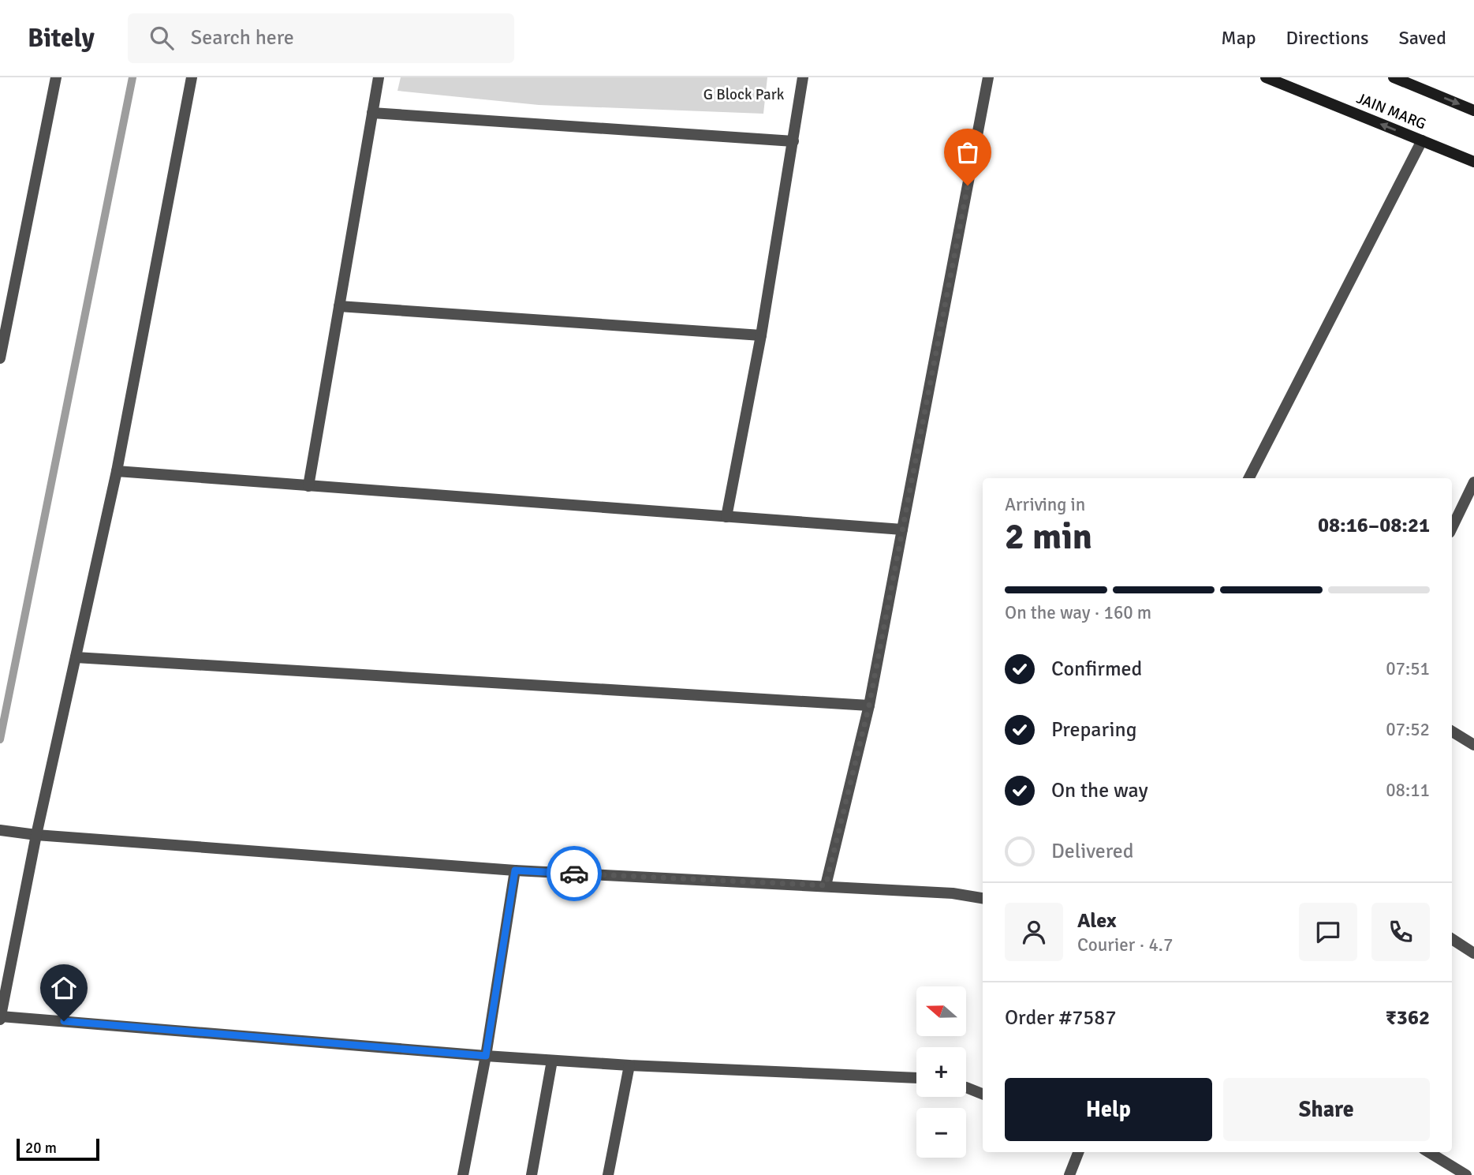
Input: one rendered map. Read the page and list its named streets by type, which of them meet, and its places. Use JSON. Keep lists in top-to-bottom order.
{
  "streets": {
    "street": ["JAIN MARG"]
  },
  "one_way": ["JAIN MARG"],
  "parks": ["G Block Park"],
  "scale_bar": "20 m",
  "north": "left",
  "page": {
    "header": "Bitely",
    "search": "Search here",
    "nav": ["Map", "Directions", "Saved"],
    "heading": ["2 min", "Arriving in", "08:16–08:21"],
    "panel": [
      "Alex",
      "Courier · 4.7",
      "Order #7587",
      "₹362"
    ],
    "bar": "On the way · 160 m",
    "list": [
      ["Confirmed", "07:51"],
      ["Preparing", "07:52"],
      ["On the way", "08:11"],
      "Delivered"
    ],
    "map_buttons": ["+", "−"],
    "buttons": ["Help", "Share"],
    "scale": "20 m"
  }
}
